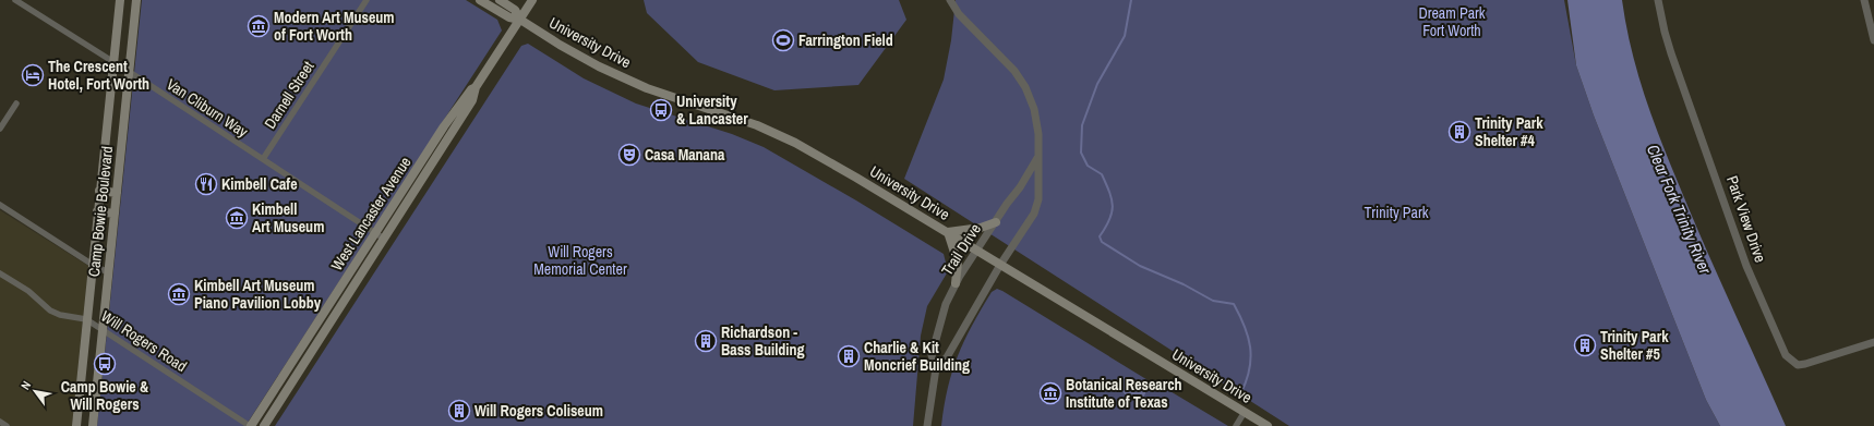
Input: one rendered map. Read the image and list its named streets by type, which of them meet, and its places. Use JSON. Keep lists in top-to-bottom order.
{
  "streets": {
    "main road": ["University Drive", "Camp Bowie Boulevard", "West Lancaster Avenue"],
    "street": [
      "Darnell Street",
      "Van Cliburn Way",
      "Park View Drive",
      "Trail Drive",
      "Will Rogers Road"
    ]
  },
  "crossings": [
    ["University Drive", "West Lancaster Avenue"],
    ["University Drive", "Trail Drive"],
    ["Darnell Street", "Van Cliburn Way"],
    ["Van Cliburn Way", "Camp Bowie Boulevard"],
    ["Van Cliburn Way", "West Lancaster Avenue"],
    ["Camp Bowie Boulevard", "Will Rogers Road"],
    ["West Lancaster Avenue", "Will Rogers Road"]
  ],
  "water": ["Clear Fork Trinity River"],
  "parks": ["Dream Park Fort Worth", "Trinity Park", "Will Rogers Memorial Center"],
  "places": {
    "museum": [
      "Modern Art Museum of Fort Worth",
      "Kimbell Art Museum",
      "Kimbell Art Museum Piano Pavilion Lobby",
      "Botanical Research Institute of Texas"
    ],
    "sports": ["Farrington Field"],
    "hotel": ["The Crescent Hotel, Fort Worth"],
    "bus stop": ["University & Lancaster", "Camp Bowie & Will Rogers"],
    "building": [
      "Trinity Park Shelter #4",
      "Richardson - Bass Building",
      "Trinity Park Shelter #5",
      "Charlie & Kit Moncrief Building",
      "Will Rogers Coliseum"
    ],
    "theatre": ["Casa Manana"],
    "restaurant": ["Kimbell Cafe"]
  },
  "north": "top left"
}
